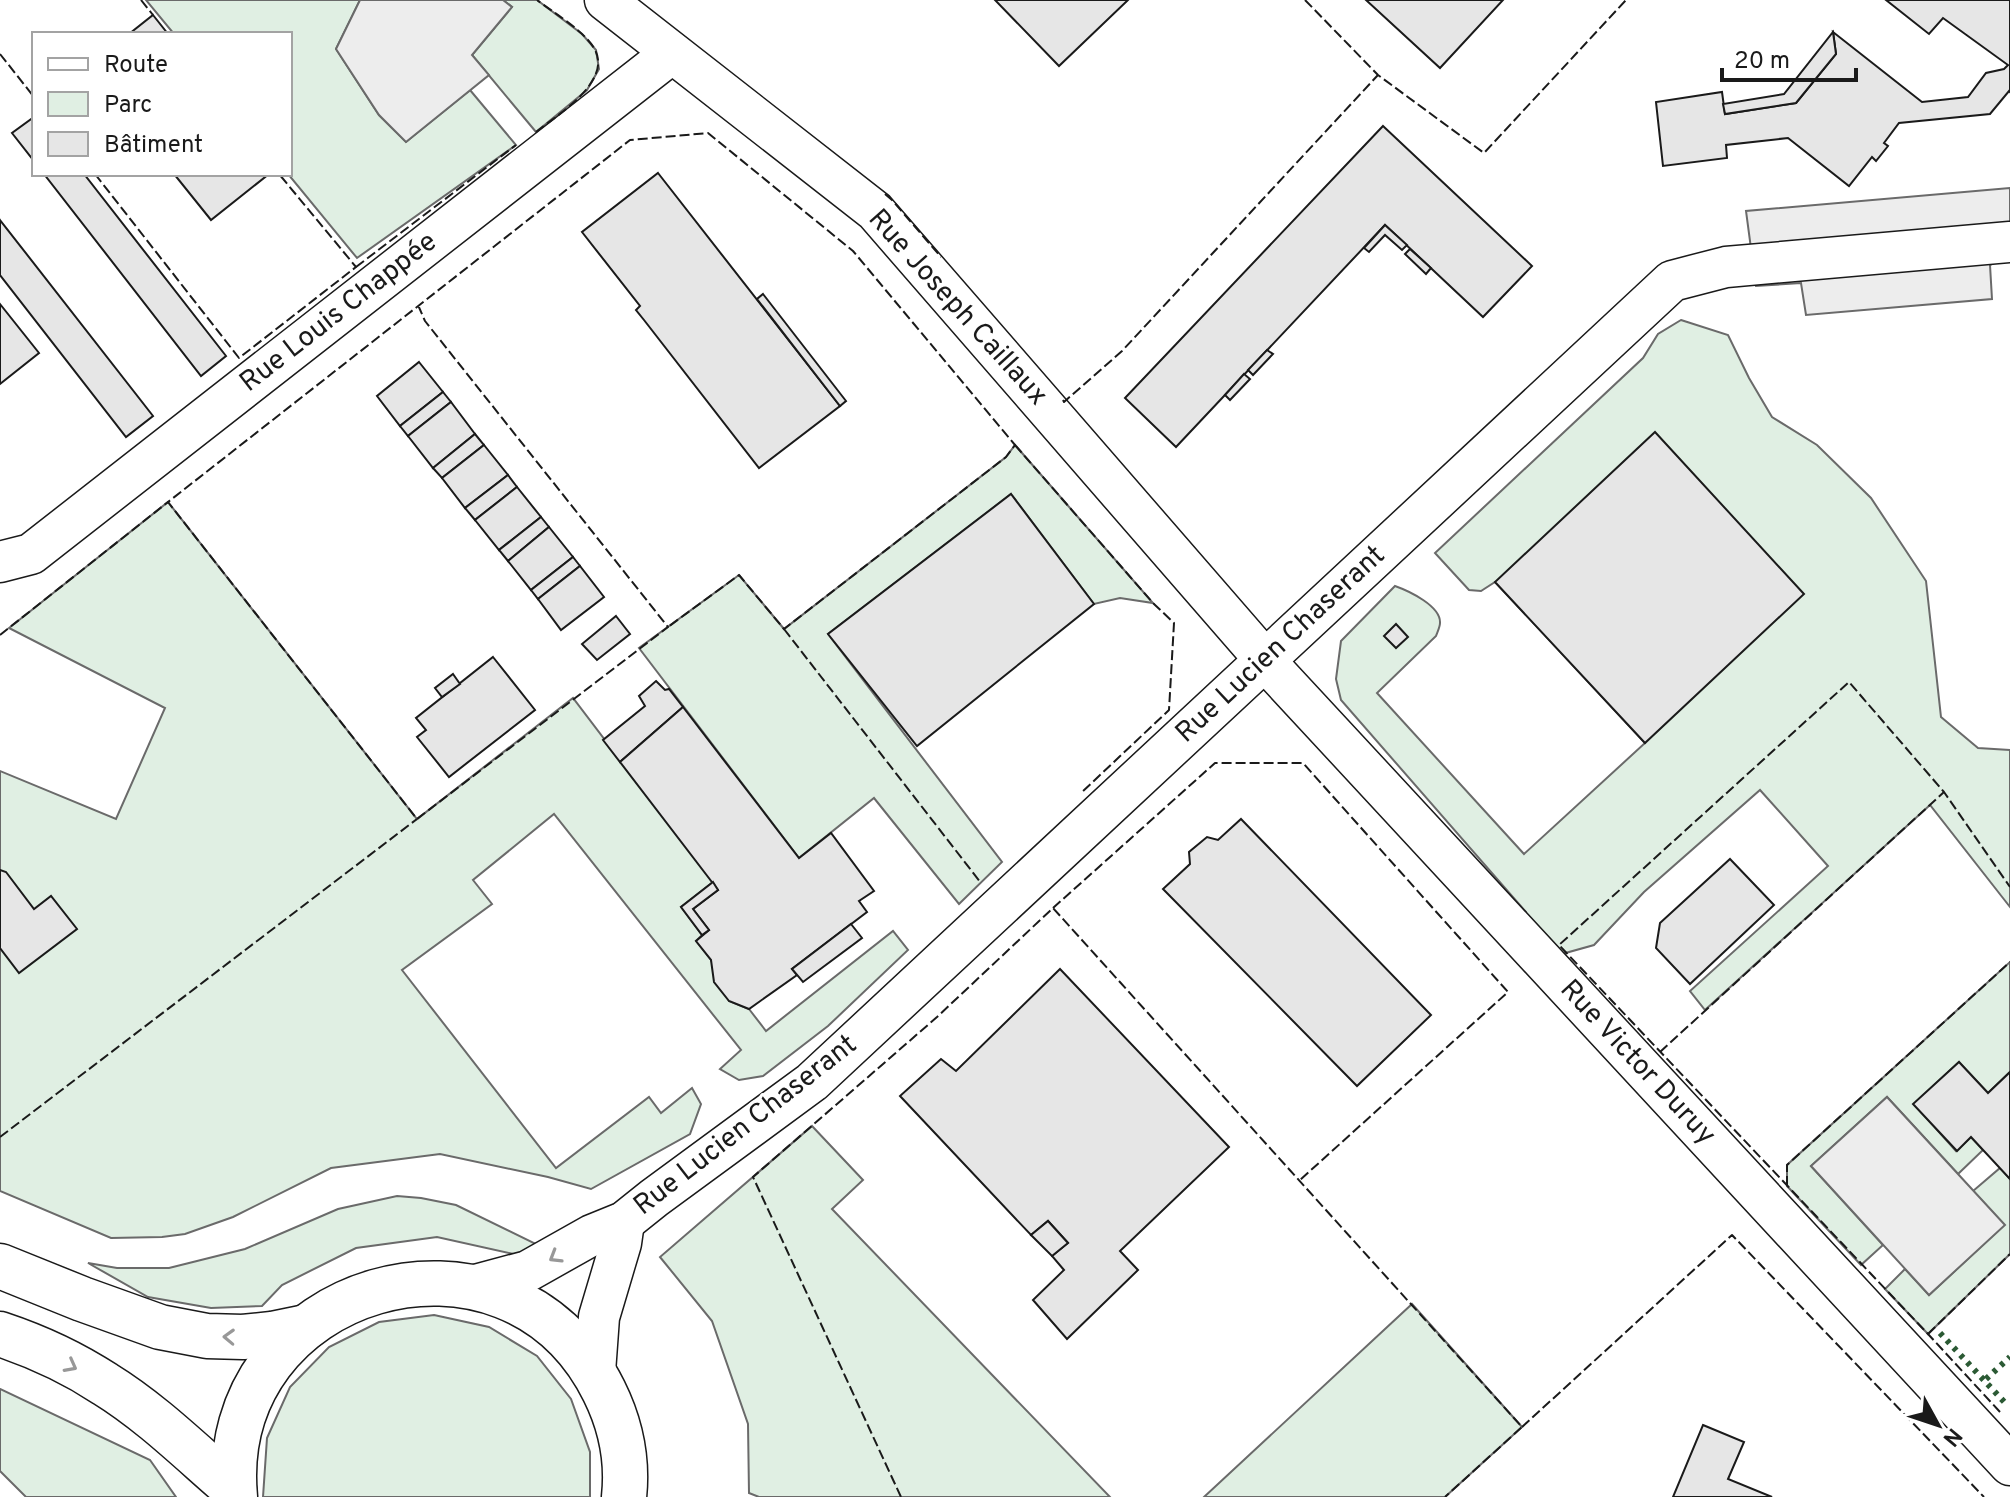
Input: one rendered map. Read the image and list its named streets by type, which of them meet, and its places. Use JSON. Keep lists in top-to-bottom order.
{
  "streets": {
    "street": [
      "Rue Joseph Caillaux",
      "Rue Louis Chappée",
      "Rue Lucien Chaserant",
      "Rue Victor Duruy"
    ]
  },
  "crossings": [
    ["Rue Joseph Caillaux", "Rue Louis Chappée"],
    ["Rue Joseph Caillaux", "Rue Lucien Chaserant"],
    ["Rue Joseph Caillaux", "Rue Victor Duruy"],
    ["Rue Lucien Chaserant", "Rue Victor Duruy"]
  ],
  "legend": ["Route", "Parc", "Bâtiment"],
  "scale_bar": "20 m",
  "north": "bottom right"
}
